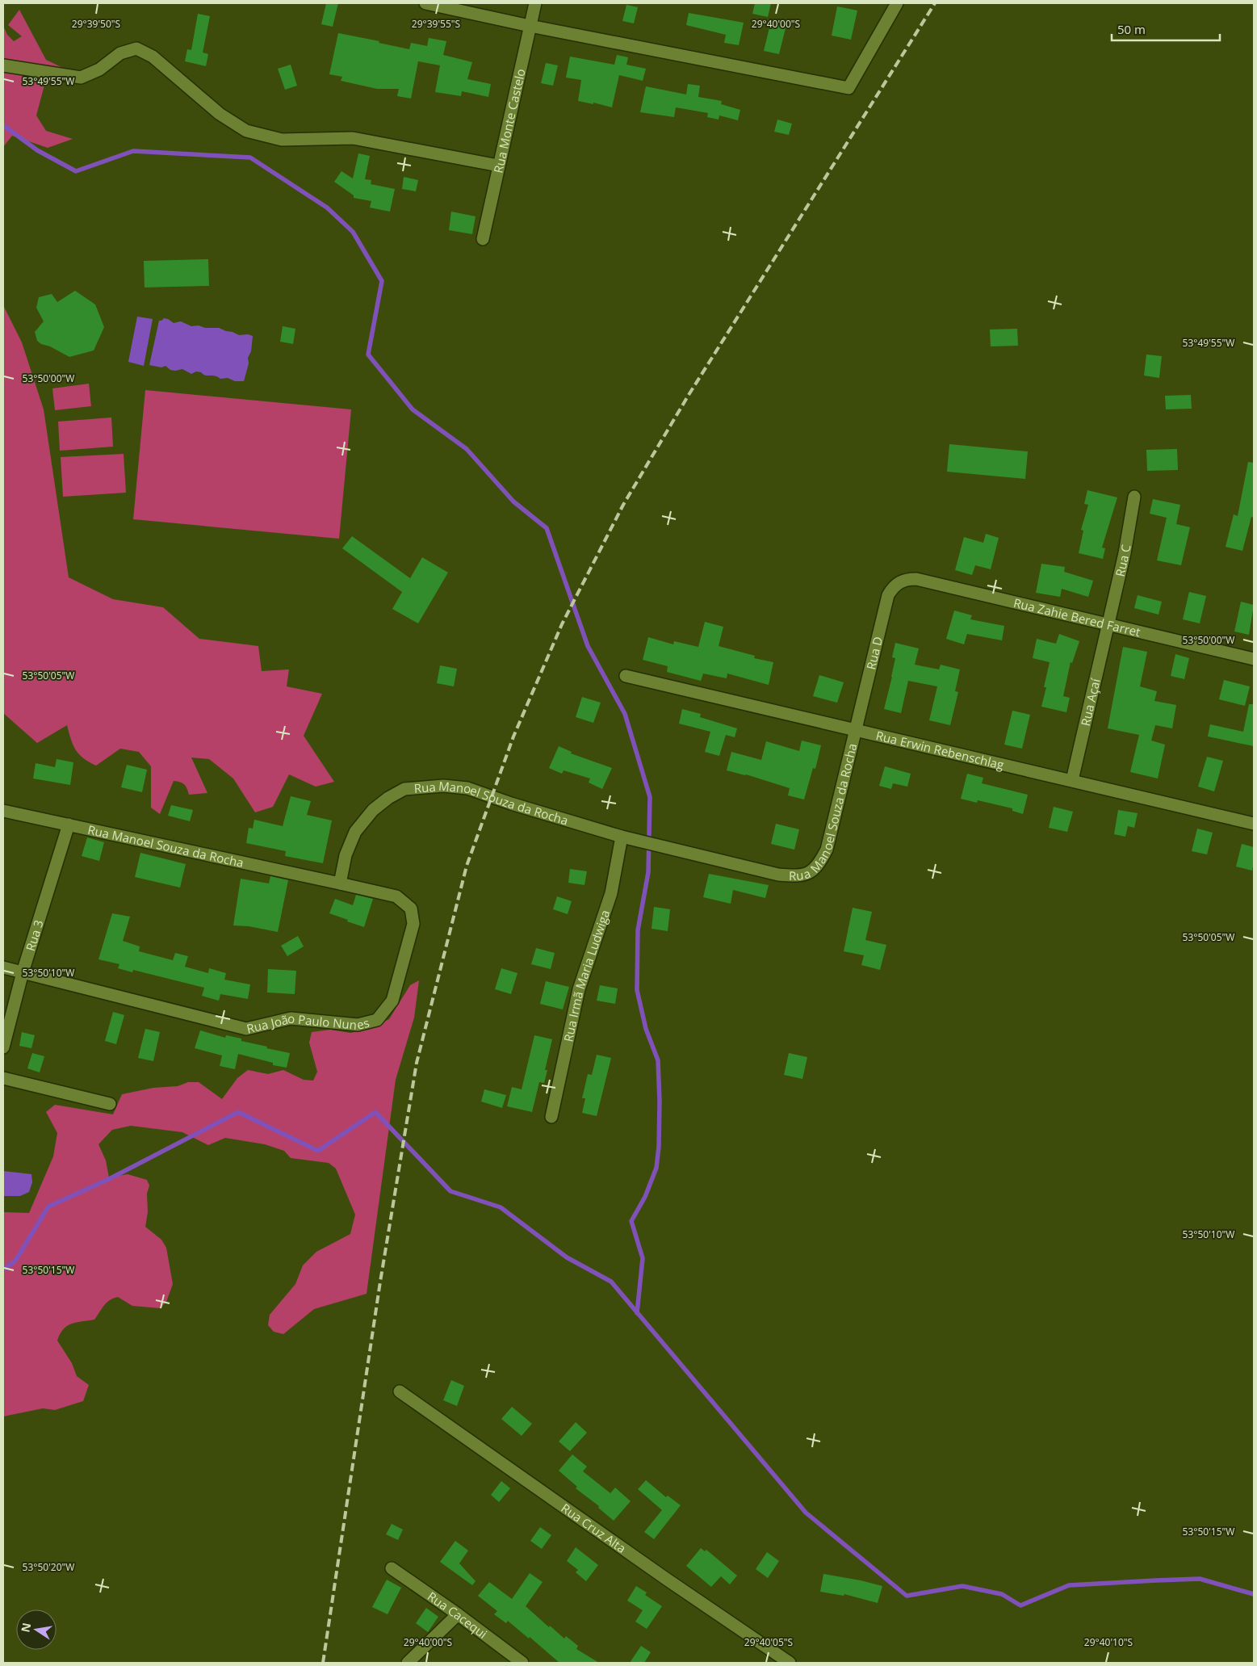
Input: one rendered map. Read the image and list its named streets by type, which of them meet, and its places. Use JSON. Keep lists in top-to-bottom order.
{
  "streets": {
    "street": [
      "Rua Monte Castelo",
      "Rua C",
      "Rua Zahie Bered Farret",
      "Rua D",
      "Rua Açaí",
      "Rua Erwin Rebenschlag",
      "Rua Manoel Souza da Rocha",
      "Rua 3",
      "Rua Irmã Maria Ludwiga",
      "Rua João Paulo Nunes",
      "Rua Cruz Alta",
      "Rua Cacequi"
    ]
  },
  "crossings": [
    ["Rua C", "Rua Zahie Bered Farret"],
    ["Rua C", "Rua Açaí"],
    ["Rua Zahie Bered Farret", "Rua D"],
    ["Rua Zahie Bered Farret", "Rua Açaí"],
    ["Rua D", "Rua Erwin Rebenschlag"],
    ["Rua D", "Rua Manoel Souza da Rocha"],
    ["Rua Açaí", "Rua Erwin Rebenschlag"],
    ["Rua Erwin Rebenschlag", "Rua Manoel Souza da Rocha"],
    ["Rua Manoel Souza da Rocha", "Rua 3"],
    ["Rua Manoel Souza da Rocha", "Rua Irmã Maria Ludwiga"],
    ["Rua Manoel Souza da Rocha", "Rua João Paulo Nunes"],
    ["Rua 3", "Rua João Paulo Nunes"]
  ],
  "scale_bar": "50 m",
  "north": "left",
  "coordinates": [
    "29°39'50\"S",
    "29°39'55\"S",
    "29°40'00\"S",
    "53°49'55\"W",
    "53°50'00\"W",
    "53°50'05\"W",
    "53°50'10\"W",
    "53°50'15\"W",
    "53°50'20\"W",
    "29°40'05\"S",
    "29°40'10\"S"
  ]
}
